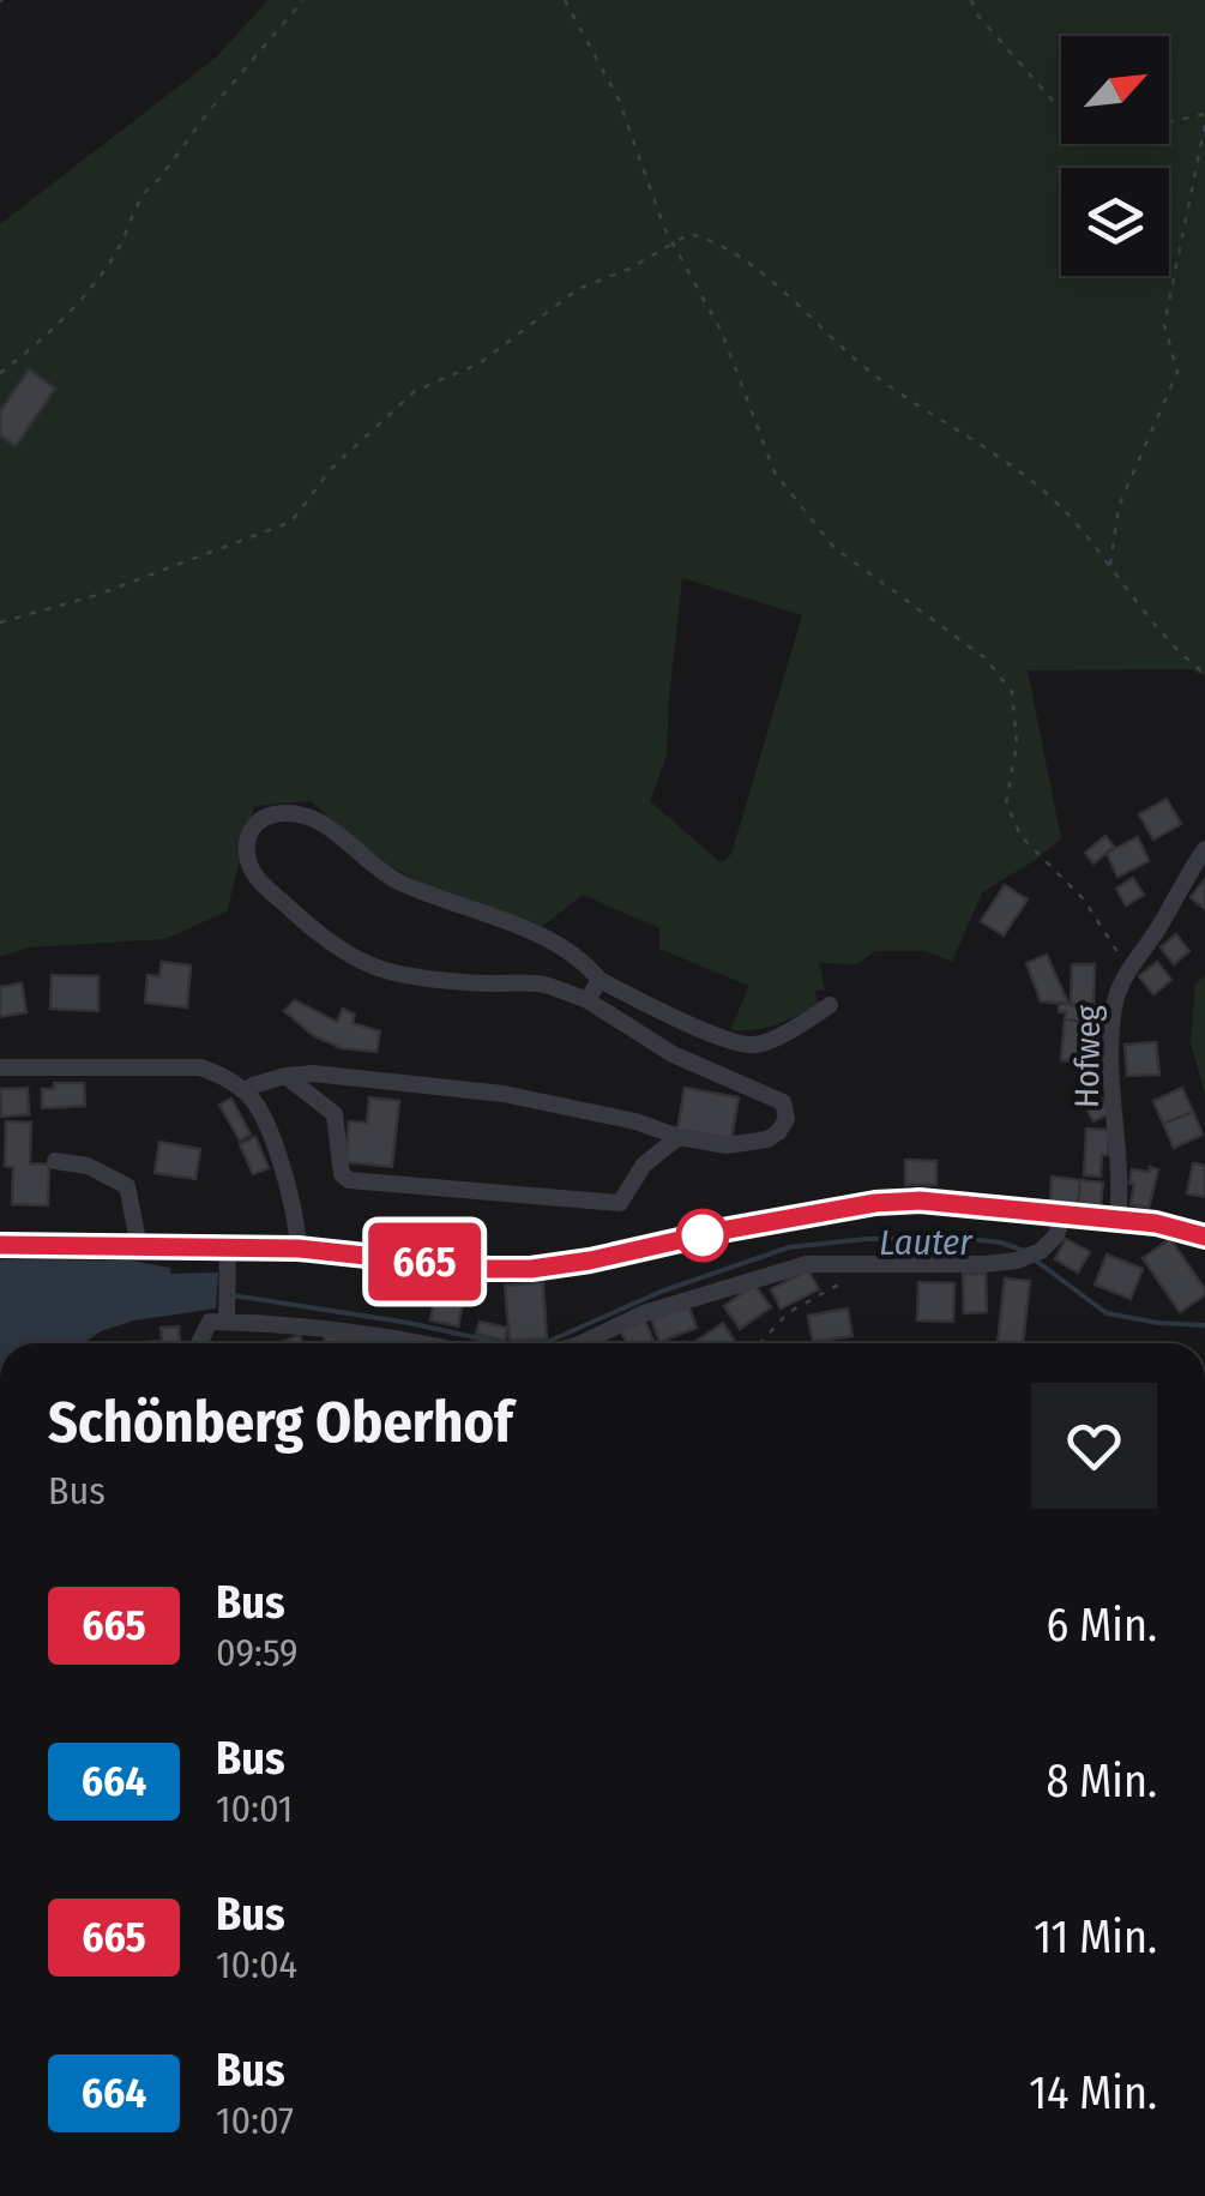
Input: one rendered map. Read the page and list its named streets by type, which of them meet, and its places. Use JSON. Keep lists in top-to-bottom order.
{
  "streets": {
    "street": ["Hofweg"]
  },
  "water": ["Lauter"],
  "lines": ["bus line 665"],
  "north": "top right",
  "page": {
    "on_map": "665",
    "heading": ["Schönberg Oberhof", "Bus"],
    "list": [
      {
        "mark": "665",
        "name": "Bus",
        "note": "09:59",
        "value": "6 Min."
      },
      {
        "mark": "664",
        "name": "Bus",
        "note": "10:01",
        "value": "8 Min."
      },
      {
        "mark": "665",
        "name": "Bus",
        "note": "10:04",
        "value": "11 Min."
      },
      {
        "mark": "664",
        "name": "Bus",
        "note": "10:07",
        "value": "14 Min."
      }
    ]
  }
}
